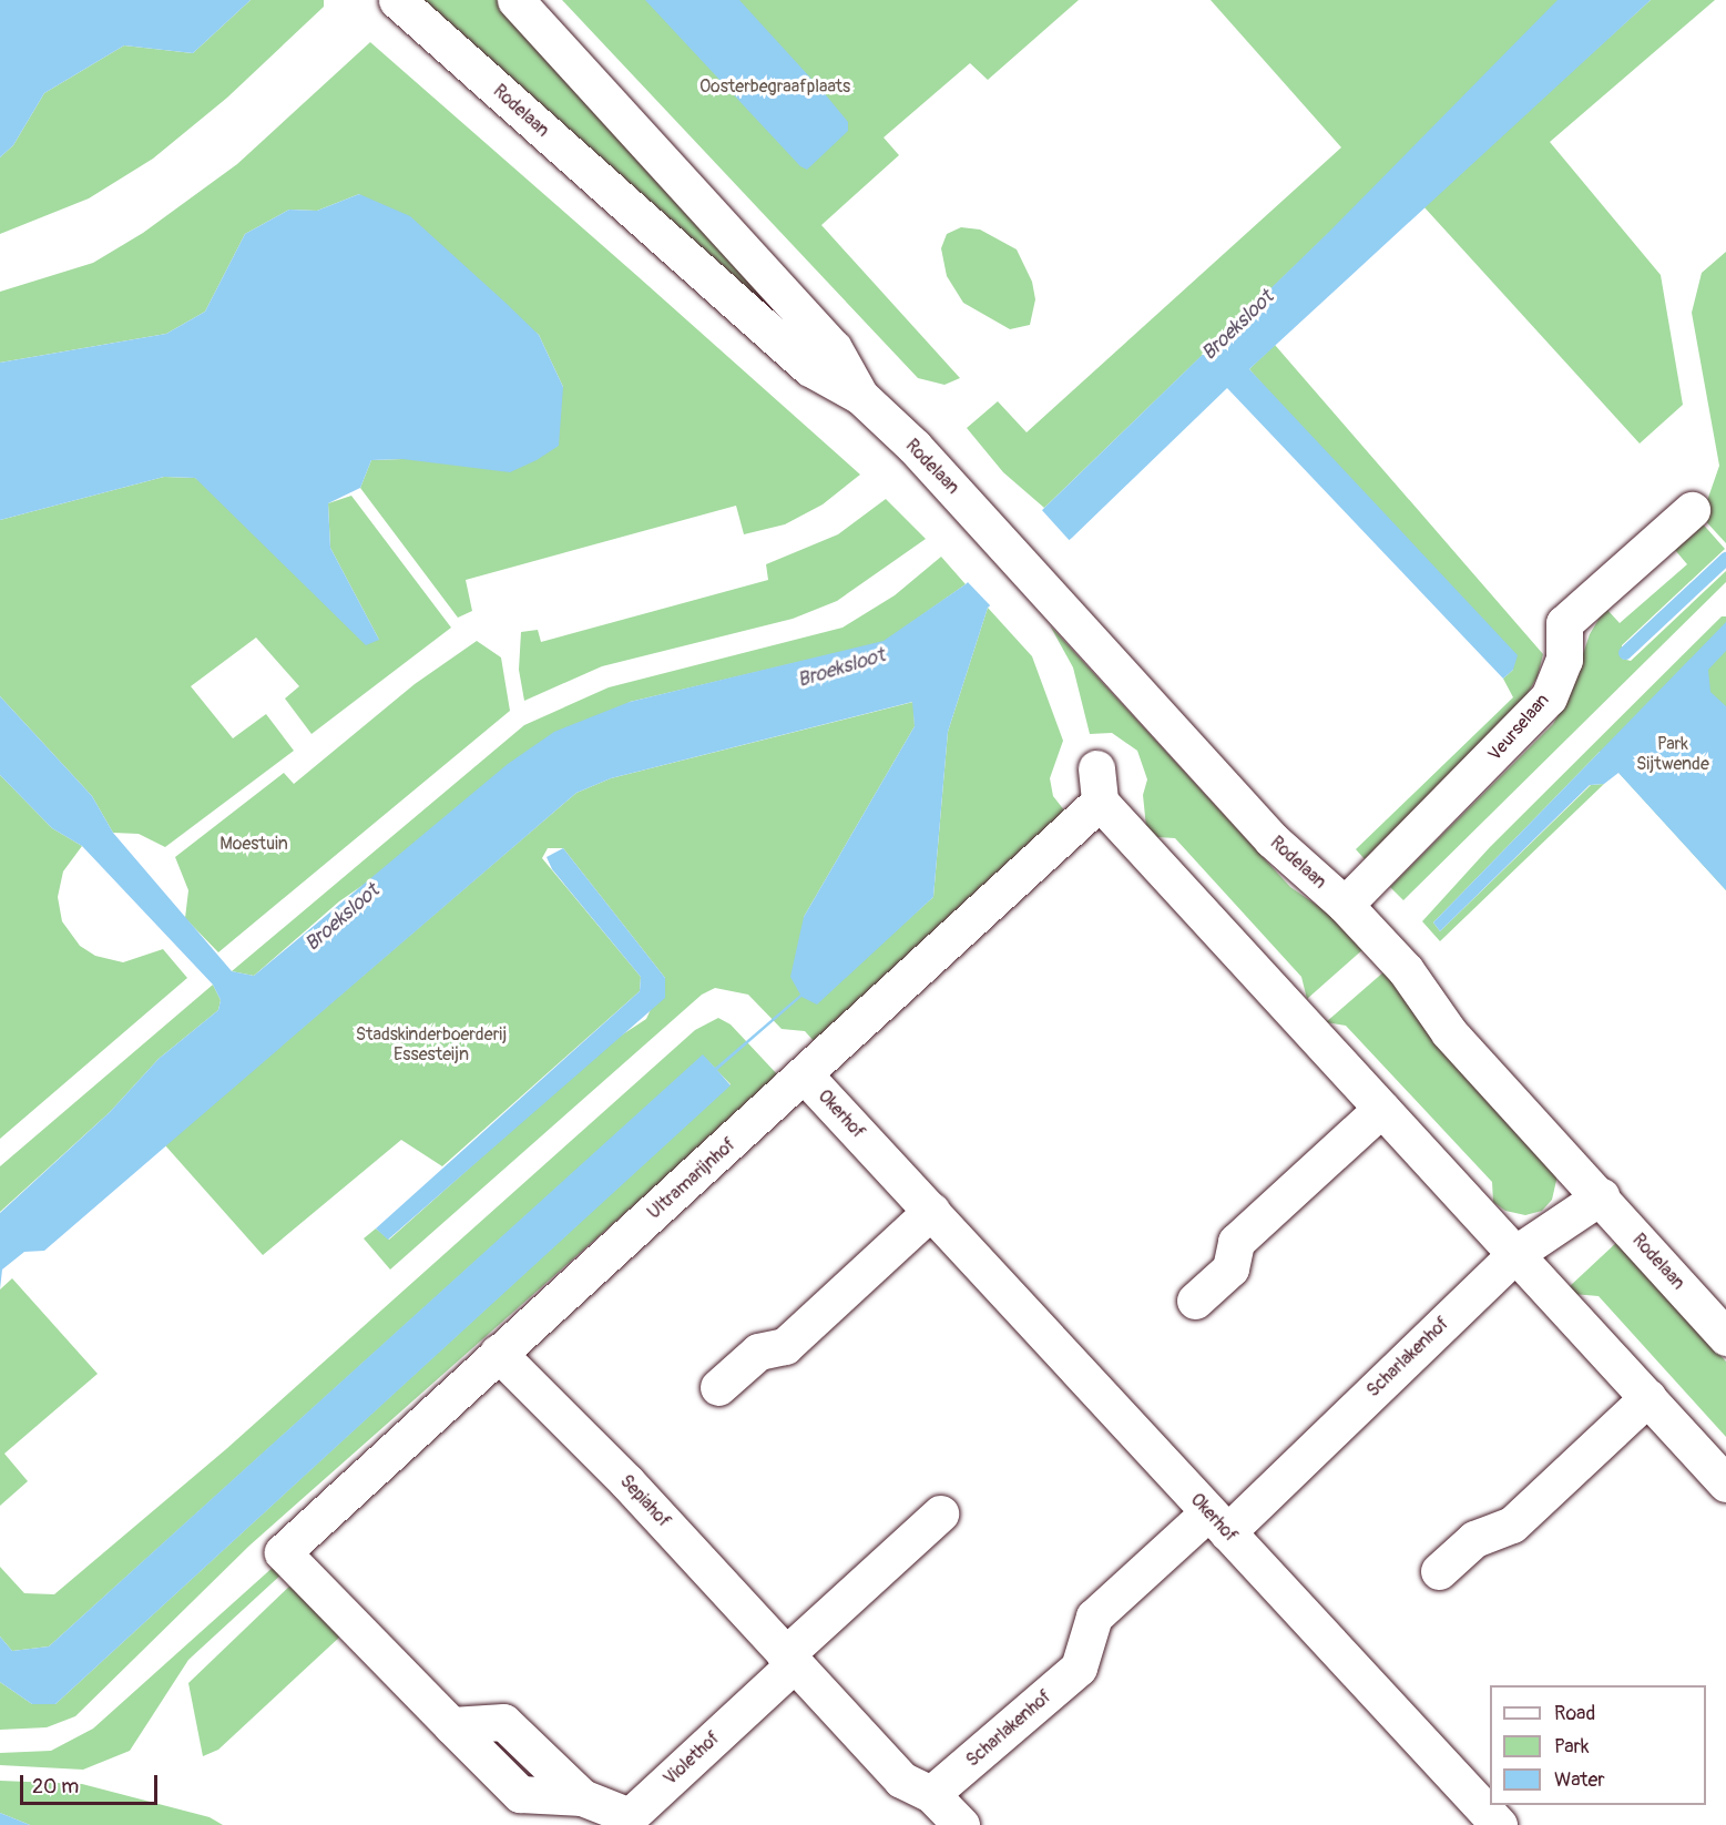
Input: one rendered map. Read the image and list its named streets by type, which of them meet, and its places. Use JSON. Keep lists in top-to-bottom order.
{
  "streets": {
    "street": [
      "Rodelaan",
      "Veurselaan",
      "Okerhof",
      "Ultramarijnhof",
      "Scharlakenhof",
      "Sepiahof",
      "Violethof"
    ]
  },
  "crossings": [
    ["Rodelaan", "Veurselaan"],
    ["Rodelaan", "Scharlakenhof"],
    ["Okerhof", "Ultramarijnhof"],
    ["Okerhof", "Scharlakenhof"],
    ["Ultramarijnhof", "Sepiahof"],
    ["Ultramarijnhof", "Violethof"],
    ["Scharlakenhof", "Sepiahof"],
    ["Sepiahof", "Violethof"]
  ],
  "water": ["Broeksloot"],
  "parks": [
    "Oosterbegraafplaats",
    "Park Sijtwende",
    "Moestuin",
    "Stadskinderboerderij Essesteijn"
  ],
  "legend": ["Road", "Park", "Water"],
  "scale_bar": "20 m"
}
